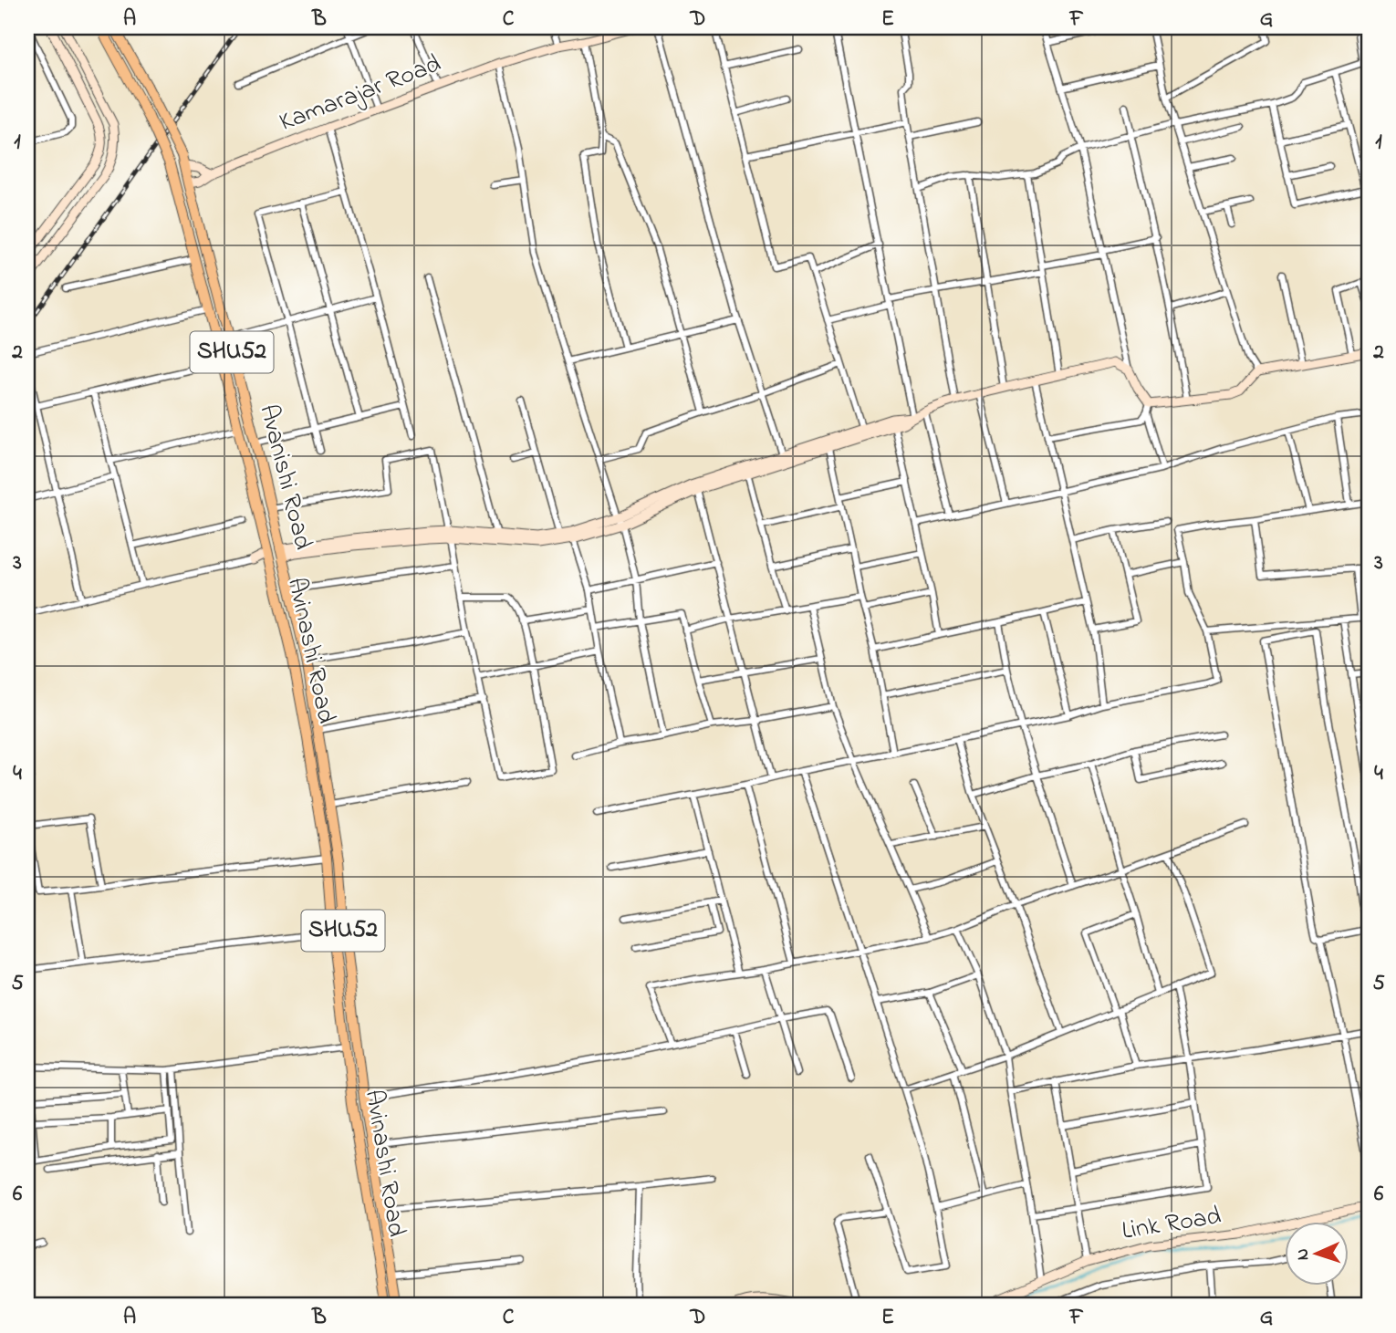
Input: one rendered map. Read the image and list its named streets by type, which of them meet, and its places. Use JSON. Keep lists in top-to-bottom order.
{
  "streets": {
    "main road": ["SHU52", "Avanishi Road", "Avinashi Road"],
    "street": ["Kamarajar Road", "Link Road"]
  },
  "crossings": [
    ["Kamarajar Road", "Avanishi Road"]
  ],
  "north": "left",
  "grid": {
    "columns": [
      "A",
      "B",
      "C",
      "D",
      "E",
      "F",
      "G"
    ],
    "rows": [
      "1",
      "2",
      "3",
      "4",
      "5",
      "6"
    ]
  }
}
